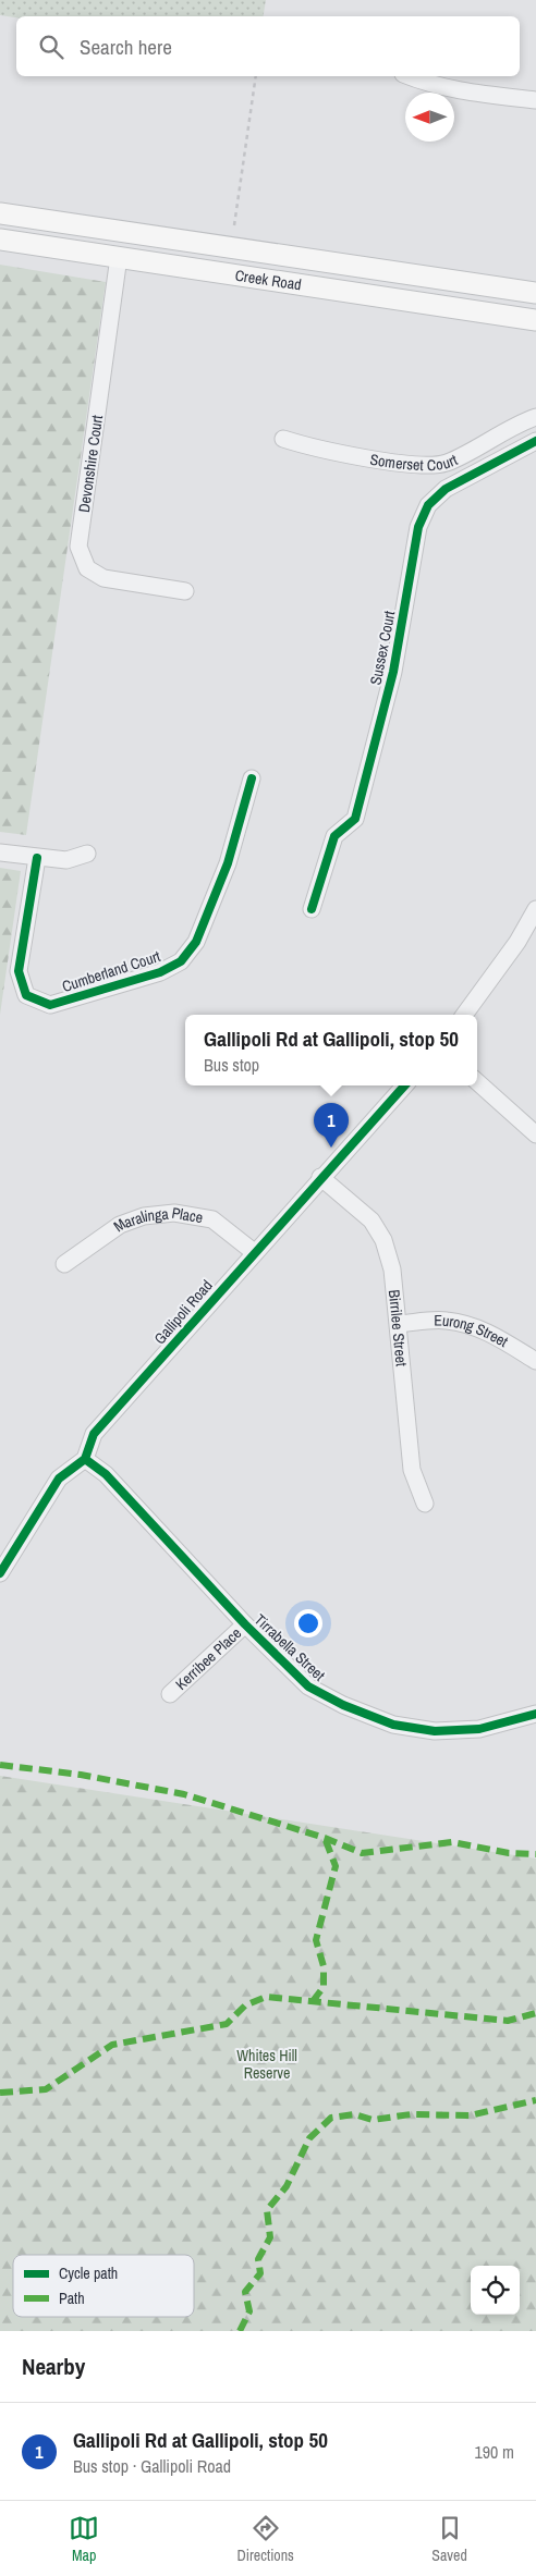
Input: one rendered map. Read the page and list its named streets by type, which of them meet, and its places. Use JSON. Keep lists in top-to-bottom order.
{
  "streets": {
    "main road": ["Creek Road"],
    "street": [
      "Somerset Court",
      "Devonshire Court",
      "Sussex Court",
      "Cumberland Court",
      "Maralinga Place",
      "Gallipoli Road",
      "Birrilee Street",
      "Eurong Street",
      "Tirrabella Street",
      "Kerribee Place"
    ]
  },
  "crossings": [
    ["Creek Road", "Devonshire Court"],
    ["Maralinga Place", "Gallipoli Road"],
    ["Gallipoli Road", "Birrilee Street"],
    ["Gallipoli Road", "Tirrabella Street"],
    ["Birrilee Street", "Eurong Street"],
    ["Tirrabella Street", "Kerribee Place"]
  ],
  "parks": ["Whites Hill Reserve"],
  "legend": ["Cycle path", "Path"],
  "north": "left",
  "page": {
    "search": "Search here",
    "popup": ["Gallipoli Rd at Gallipoli, stop 50", "Bus stop"],
    "pins": "1",
    "heading": "Nearby",
    "list": [
      {
        "mark": "1",
        "name": "Gallipoli Rd at Gallipoli, stop 50",
        "note": "Bus stop · Gallipoli Road",
        "value": "190 m"
      }
    ],
    "nav": ["Map", "Directions", "Saved"]
  }
}
